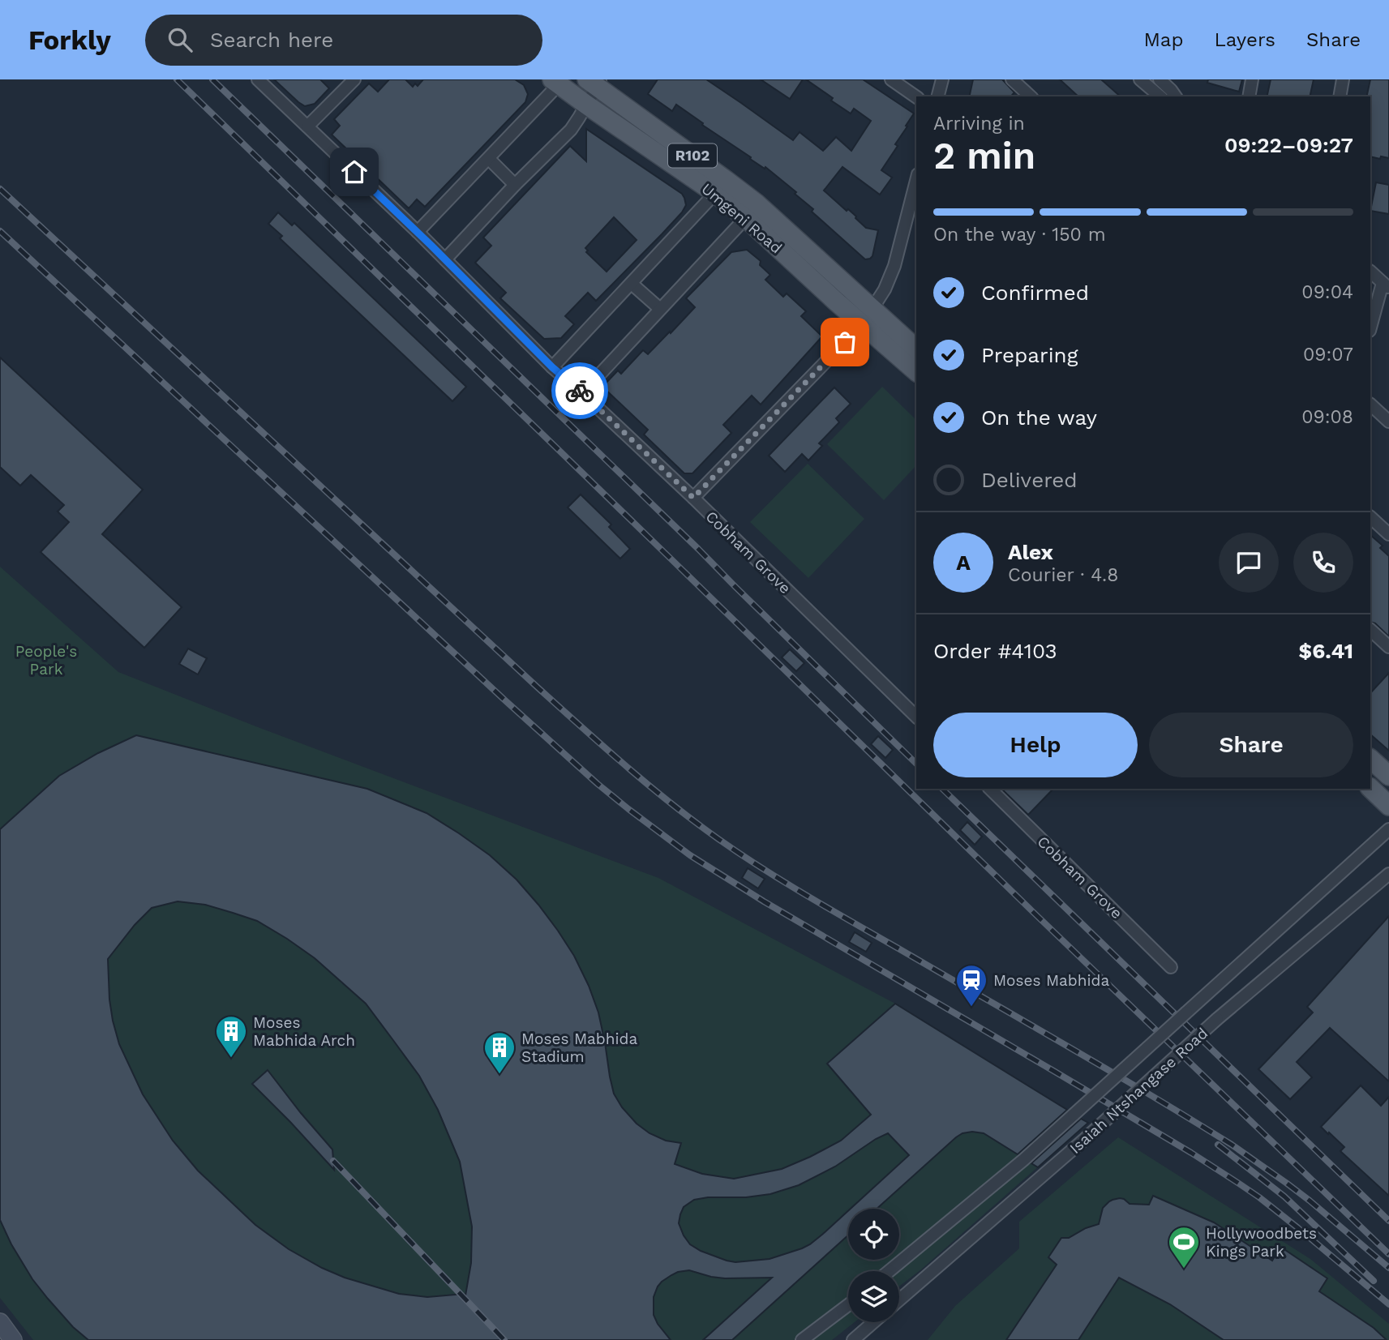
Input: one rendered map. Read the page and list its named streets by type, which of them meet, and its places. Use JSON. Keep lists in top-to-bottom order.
{
  "streets": {
    "main road": ["R102", "Umgeni Road"],
    "street": ["Cobham Grove", "Isaiah Ntshangase Road"]
  },
  "parks": ["People's Park"],
  "places": {
    "station": ["Moses Mabhida"],
    "building": ["Moses Mabhida Arch", "Moses Mabhida Stadium"],
    "sports": ["Hollywoodbets Kings Park"]
  },
  "page": {
    "header": "Forkly",
    "search": "Search here",
    "nav": ["Map", "Layers", "Share"],
    "heading": ["2 min", "Arriving in", "09:22–09:27"],
    "panel": [
      "Alex",
      "Courier · 4.8",
      "Order #4103",
      "$6.41"
    ],
    "bar": "On the way · 150 m",
    "list": [
      ["Confirmed", "09:04"],
      ["Preparing", "09:07"],
      ["On the way", "09:08"],
      "Delivered"
    ],
    "round": "A",
    "buttons": ["Help", "Share"]
  }
}
